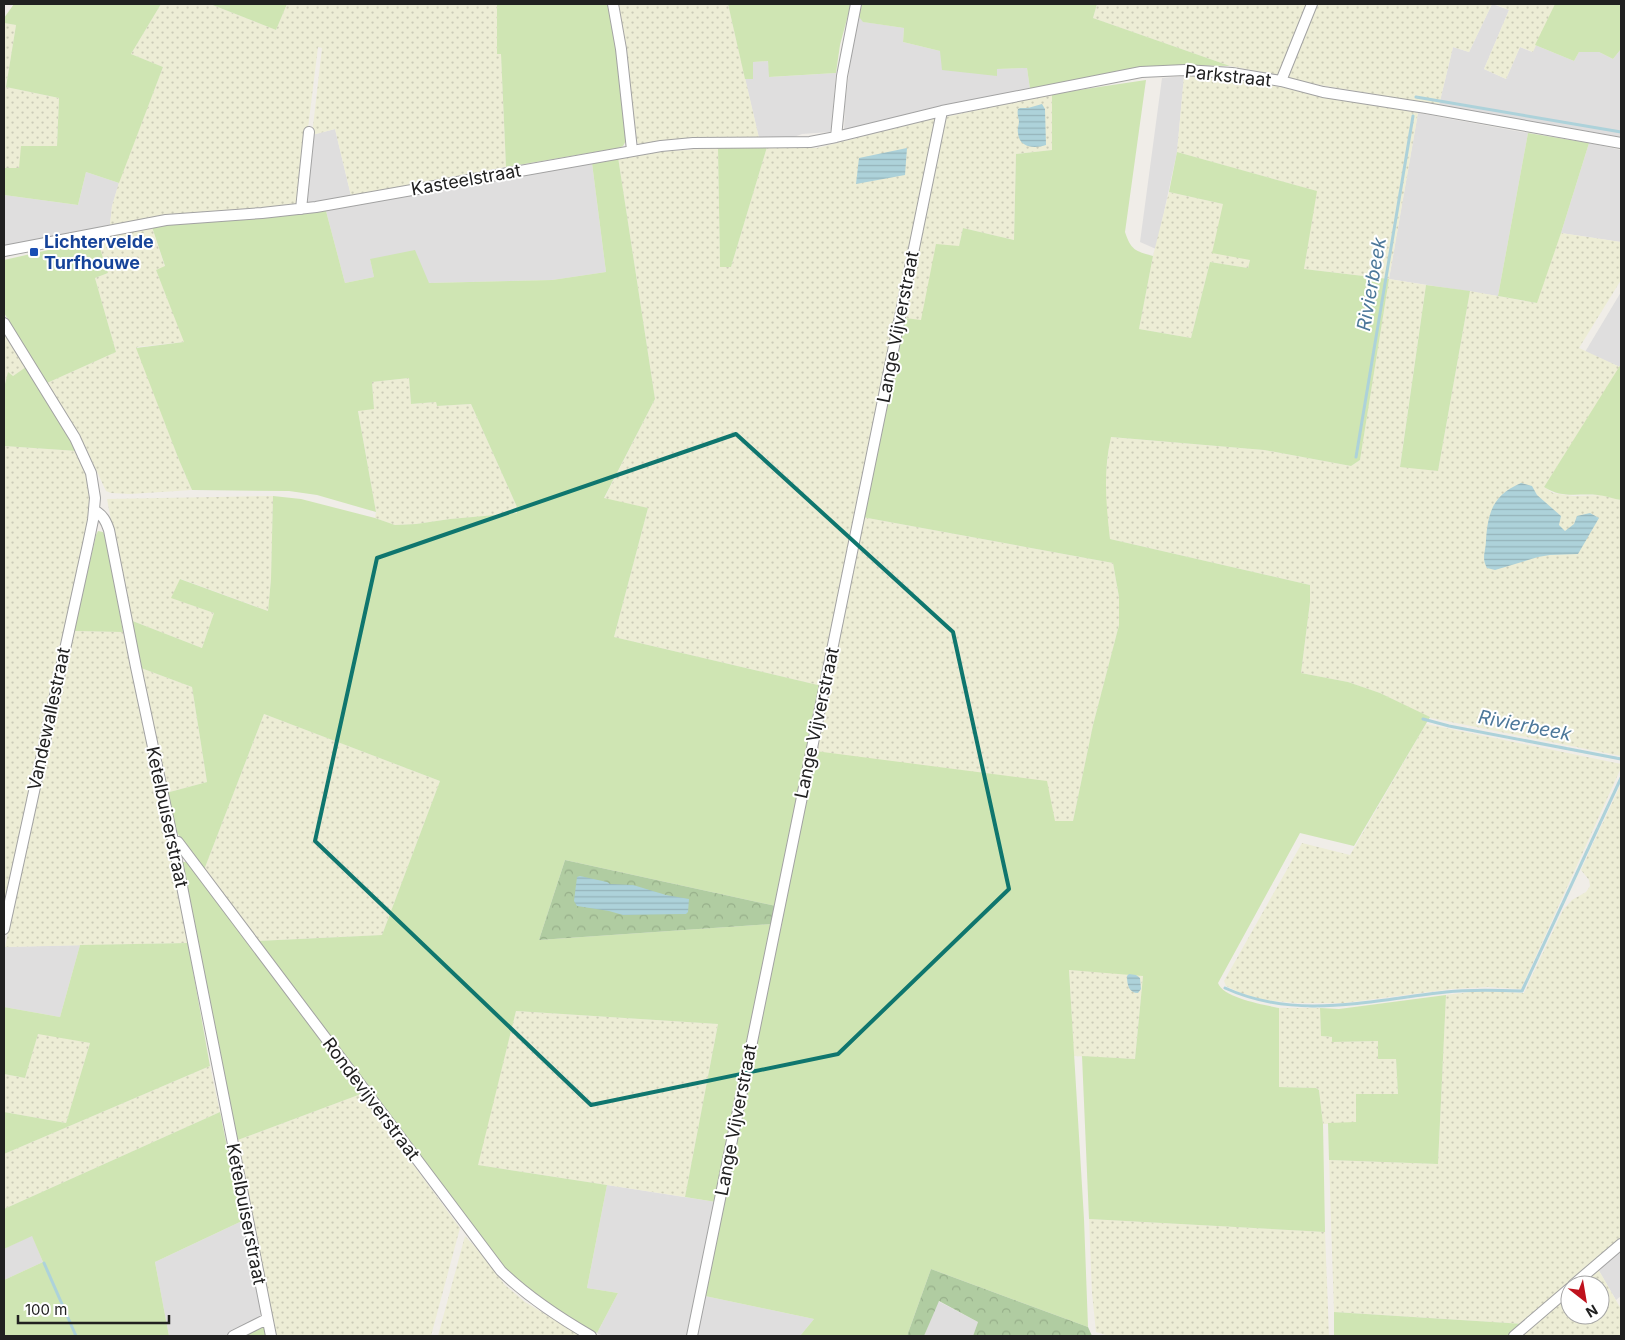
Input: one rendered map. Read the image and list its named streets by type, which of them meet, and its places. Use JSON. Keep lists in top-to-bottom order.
{
  "streets": {
    "street": [
      "Parkstraat",
      "Kasteelstraat",
      "Lange Vijverstraat",
      "Vandewallestraat",
      "Ketelbuiserstraat",
      "Rondevijverstraat"
    ]
  },
  "crossings": [
    ["Parkstraat", "Kasteelstraat"],
    ["Parkstraat", "Lange Vijverstraat"],
    ["Vandewallestraat", "Ketelbuiserstraat"],
    ["Ketelbuiserstraat", "Rondevijverstraat"]
  ],
  "water": ["Rivierbeek"],
  "places": {
    "transit": ["Lichtervelde Turfhouwe"]
  },
  "scale_bar": "100 m",
  "north": "bottom right"
}
